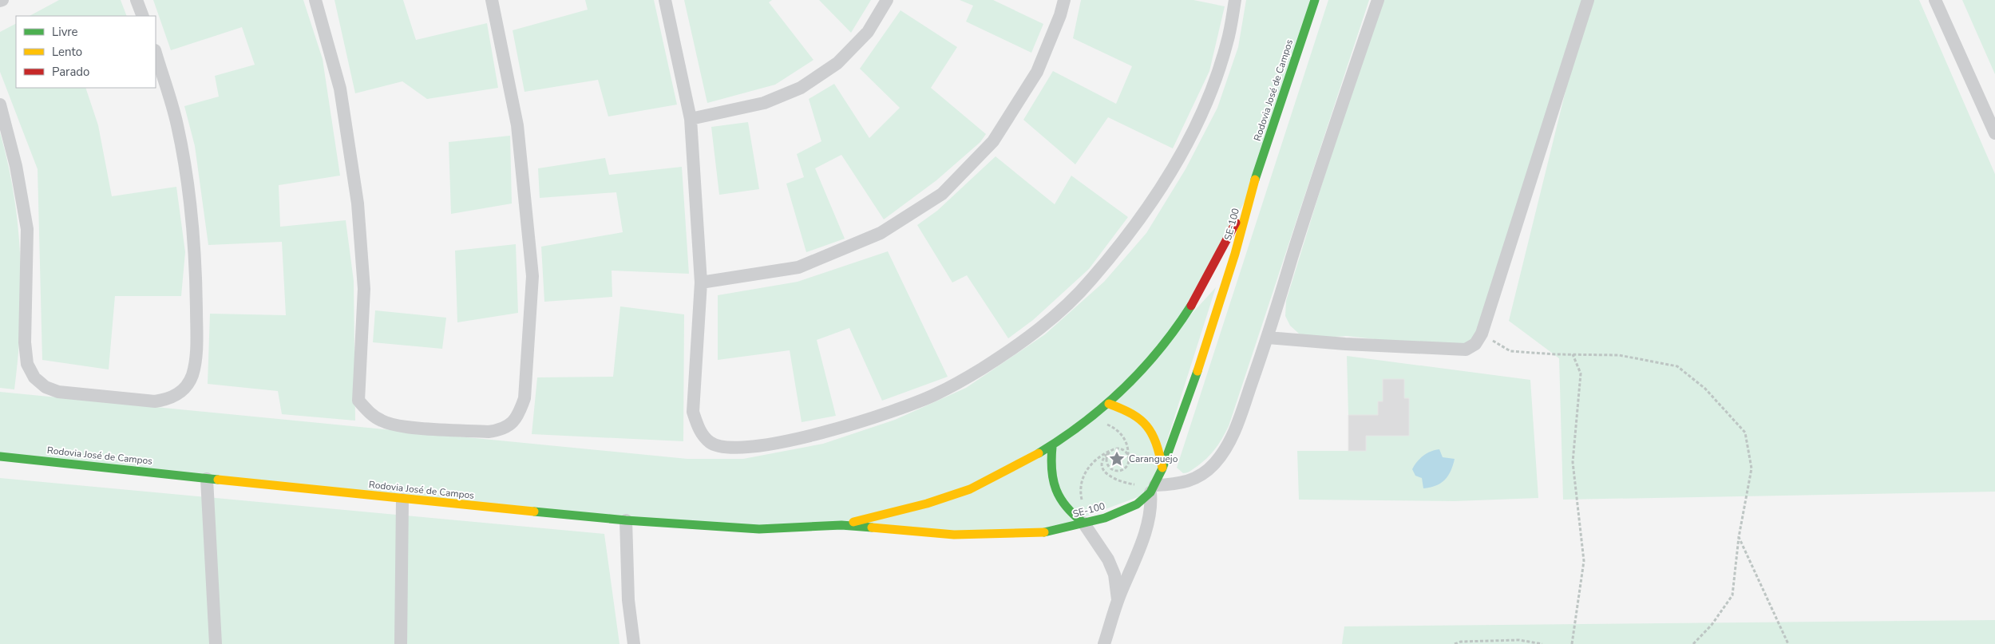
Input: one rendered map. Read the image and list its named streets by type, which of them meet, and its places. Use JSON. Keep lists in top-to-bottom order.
{
  "streets": {
    "main road": ["Rodovia José de Campos", "SE-100"]
  },
  "crossings": [
    ["Rodovia José de Campos", "SE-100"]
  ],
  "places": {
    "place": ["Caranguejo"]
  },
  "legend": ["Livre", "Lento", "Parado"]
}
